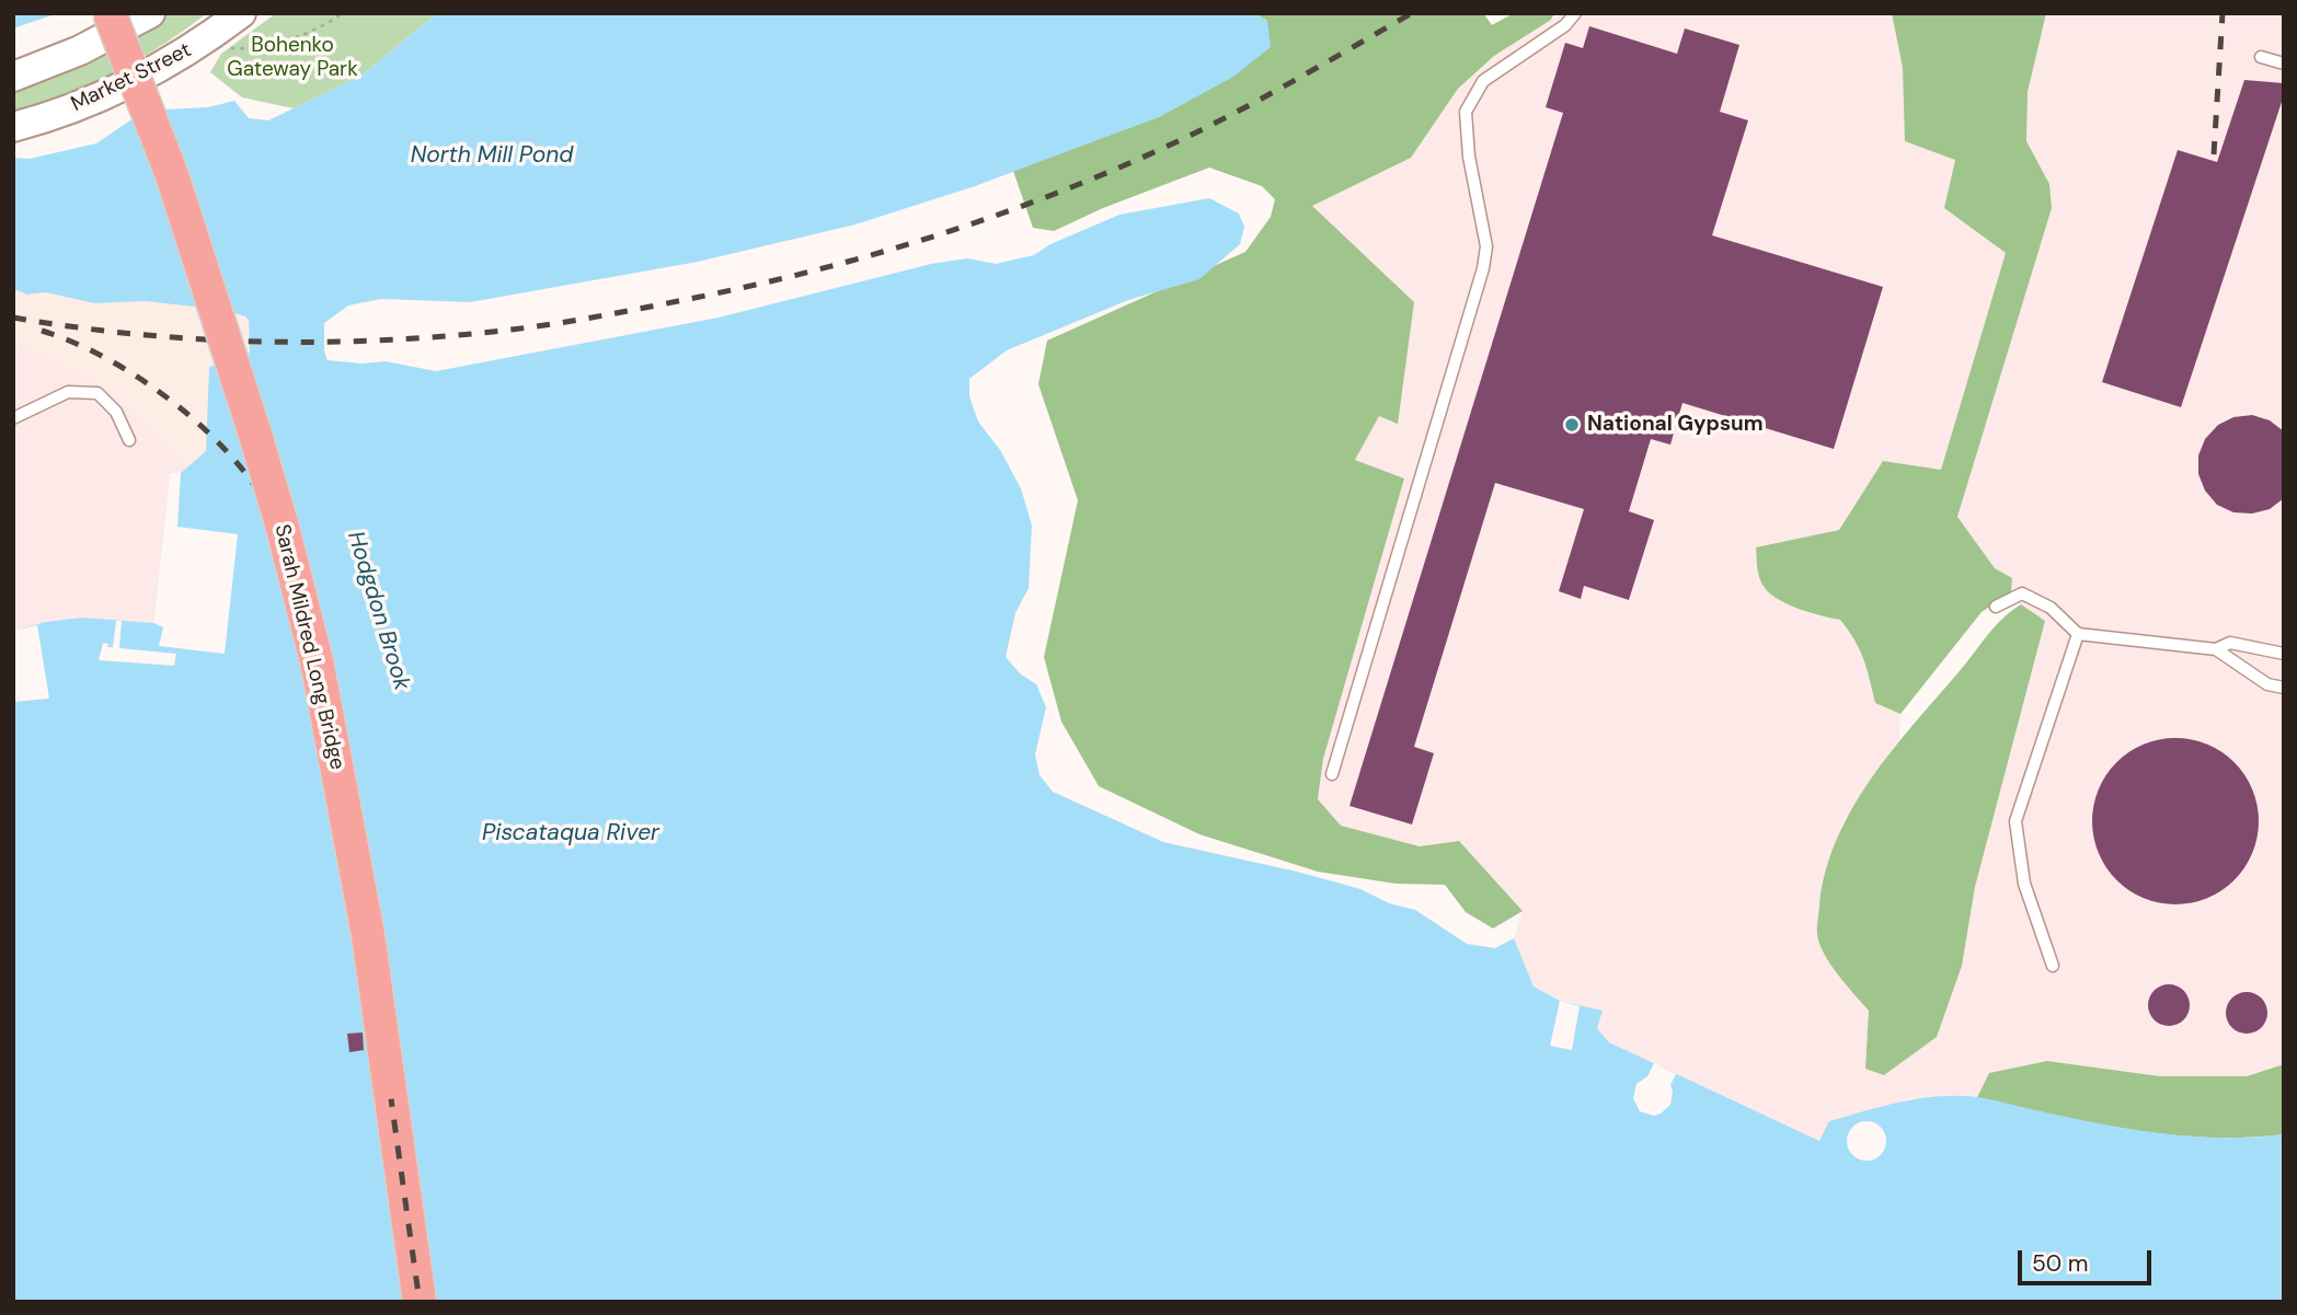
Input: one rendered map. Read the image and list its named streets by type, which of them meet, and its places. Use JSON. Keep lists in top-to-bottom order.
{
  "streets": {
    "main road": ["Market Street", "Sarah Mildred Long Bridge"]
  },
  "water": ["North Mill Pond", "Hodgdon Brook", "Piscataqua River"],
  "parks": ["Bohenko Gateway Park"],
  "places": ["National Gypsum"],
  "scale_bar": "50 m"
}
